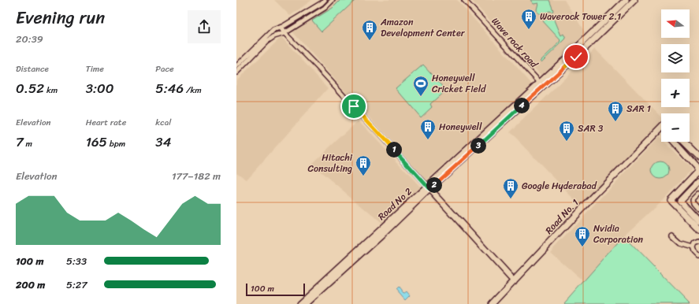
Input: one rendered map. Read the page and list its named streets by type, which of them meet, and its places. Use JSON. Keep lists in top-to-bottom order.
{
  "streets": {
    "street": ["Wave rock road", "Road No 2", "Road No. 1"]
  },
  "crossings": [
    ["Wave rock road", "Road No 2"]
  ],
  "places": {
    "building": [
      "Waverock Tower 2.1",
      "Amazon Development Center",
      "SAR 1",
      "Honeywell",
      "SAR 3",
      "Hitachi Consulting",
      "Google Hyderabad",
      "Nvidia Corporation"
    ],
    "sports": ["Honeywell Cricket Field"]
  },
  "scale_bar": "100 m",
  "north": "left",
  "page": {
    "heading": ["Evening run", "20:39"],
    "map_buttons": ["+", "−"],
    "stats": [
      ["Distance", "0.52 km"],
      ["Time", "3:00"],
      ["Pace", "5:46 /km"],
      ["Elevation", "7 m"],
      ["Heart rate", "165 bpm"],
      ["kcal", "34"]
    ],
    "pins": [
      "4",
      "3",
      "1",
      "2"
    ],
    "chart": ["Elevation", "177–182 m"],
    "list": [
      {
        "name": "100 m",
        "note": "5:33"
      },
      {
        "name": "200 m",
        "note": "5:27"
      }
    ],
    "scale": "100 m"
  }
}
